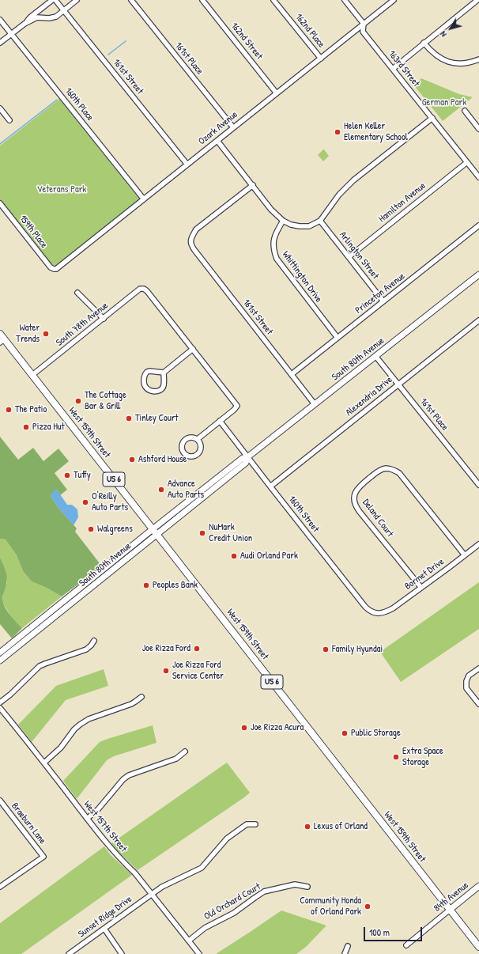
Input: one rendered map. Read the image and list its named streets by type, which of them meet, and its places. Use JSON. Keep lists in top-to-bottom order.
{
  "streets": {
    "main road": ["West 159th Street", "US 6"],
    "street": [
      "162nd Place",
      "162nd Street",
      "161st Place",
      "163rd Street",
      "161st Street",
      "160th Place",
      "Ozark Avenue",
      "Hamilton Avenue",
      "159th Place",
      "Arlington Street",
      "Whittington Drive",
      "Princeton Avenue",
      "South 78th Avenue",
      "South 80th Avenue",
      "Alexendria Drive",
      "160th Street",
      "Deland Court",
      "Bormet Drive",
      "Braeburn Lane",
      "West 157th Street",
      "84th Avenue",
      "Old Orchard Court",
      "Sunset Ridge Drive"
    ]
  },
  "crossings": [
    ["162nd Place", "Ozark Avenue"],
    ["162nd Street", "Ozark Avenue"],
    ["161st Place", "Ozark Avenue"],
    ["161st Place", "South 80th Avenue"],
    ["161st Place", "Alexendria Drive"],
    ["163rd Street", "Ozark Avenue"],
    ["163rd Street", "Hamilton Avenue"],
    ["161st Street", "Ozark Avenue"],
    ["161st Street", "Princeton Avenue"],
    ["161st Street", "South 80th Avenue"],
    ["160th Place", "Ozark Avenue"],
    ["Ozark Avenue", "159th Place"],
    ["Hamilton Avenue", "Arlington Street"],
    ["Arlington Street", "Princeton Avenue"],
    ["Whittington Drive", "Princeton Avenue"],
    ["South 78th Avenue", "West 159th Street"],
    ["South 80th Avenue", "West 159th Street"],
    ["South 80th Avenue", "160th Street"],
    ["Alexendria Drive", "160th Street"],
    ["West 159th Street", "84th Avenue"],
    ["160th Street", "Bormet Drive"],
    ["Deland Court", "Bormet Drive"],
    ["West 157th Street", "Old Orchard Court"],
    ["West 157th Street", "Sunset Ridge Drive"]
  ],
  "parks": ["German Park", "Veterans Park"],
  "places": [
    "Helen Keller Elementary School",
    "Water Trends",
    "The Cottage Bar & Grill",
    "The Patio",
    "Tinley Court",
    "Pizza Hut",
    "Ashford House",
    "Tuffy",
    "Advance Auto Parts",
    "O'Reilly Auto Parts",
    "Walgreens",
    "NuMark Credit Union",
    "Audi Orland Park",
    "Peoples Bank",
    "Joe Rizza Ford",
    "Family Hyundai",
    "Joe Rizza Ford Service Center",
    "Joe Rizza Acura",
    "Public Storage",
    "Extra Space Storage",
    "Lexus of Orland",
    "Community Honda of Orland Park"
  ],
  "scale_bar": "100 m",
  "north": "bottom left"
}
